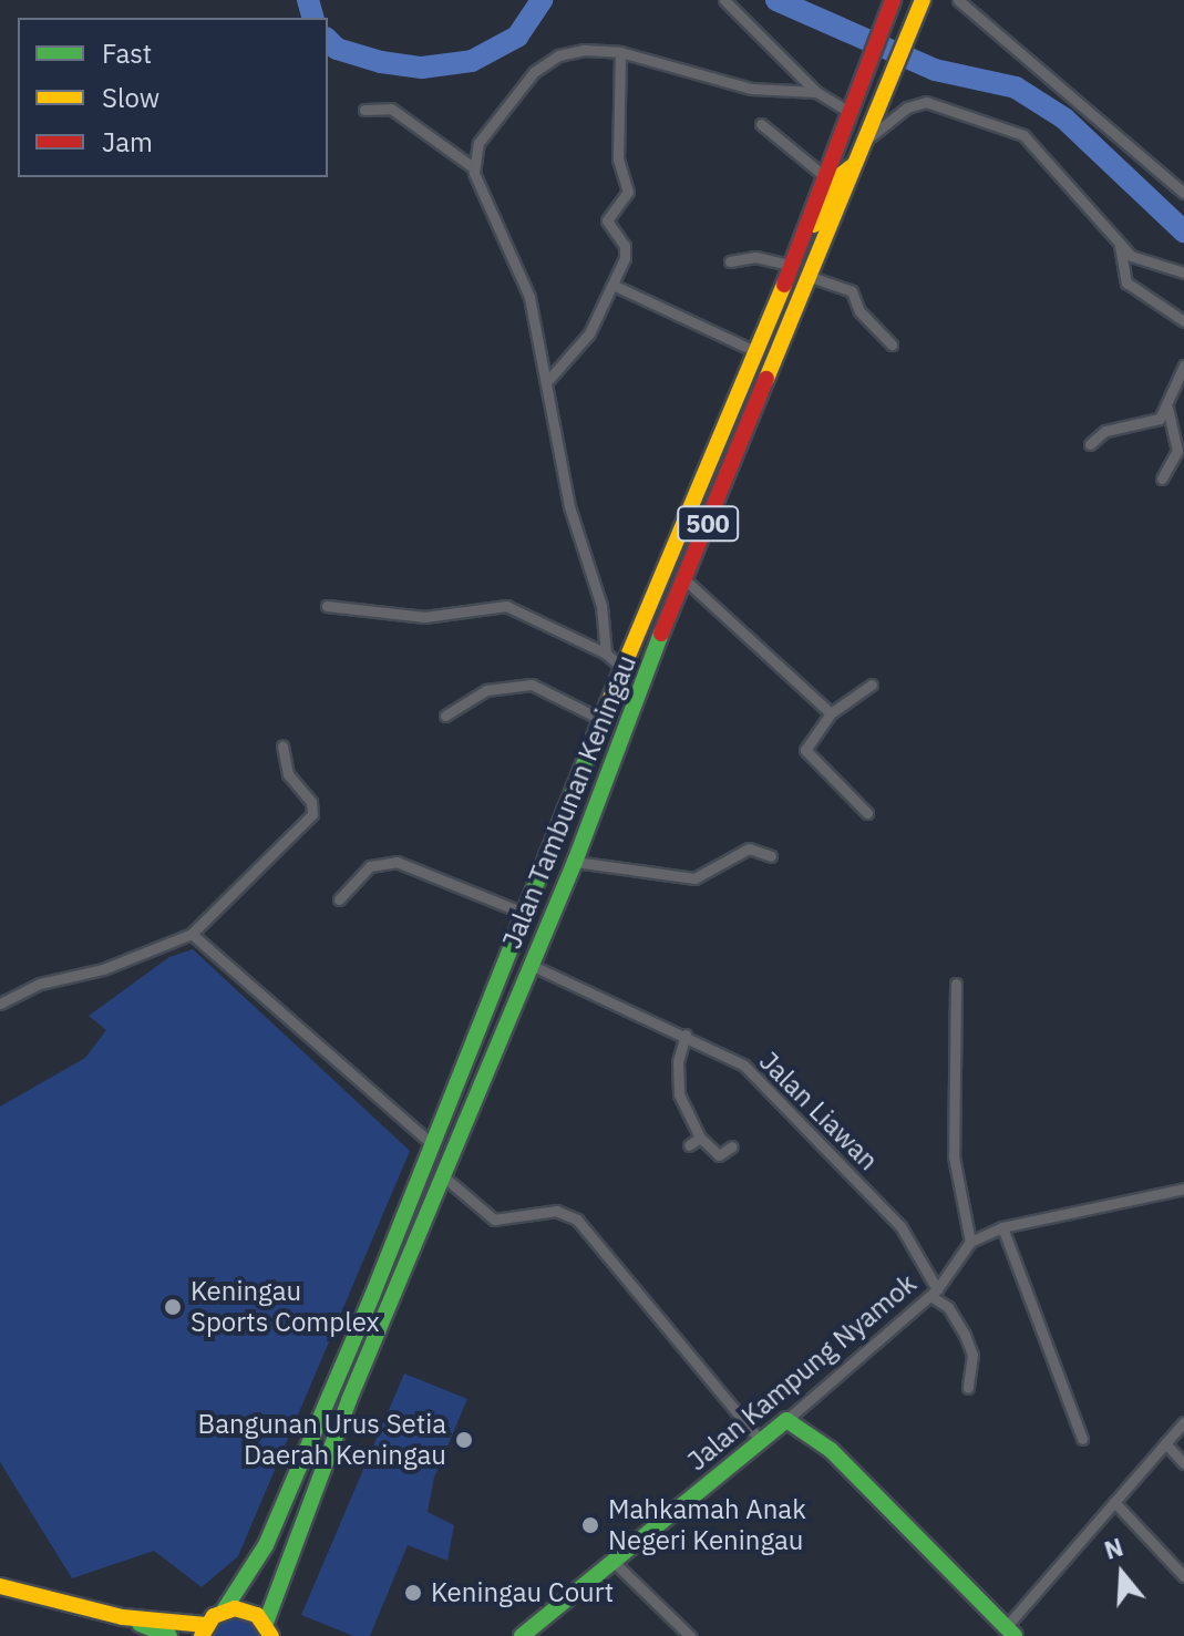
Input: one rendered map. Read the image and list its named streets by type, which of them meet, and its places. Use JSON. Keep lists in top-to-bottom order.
{
  "streets": {
    "main road": ["500", "Jalan Tambunan Keningau", "Jalan Kampung Nyamok"],
    "street": ["Jalan Liawan"]
  },
  "crossings": [
    ["500", "Jalan Tambunan Keningau"],
    ["Jalan Tambunan Keningau", "Jalan Liawan"],
    ["Jalan Liawan", "Jalan Kampung Nyamok"]
  ],
  "places": [
    "Keningau Sports Complex",
    "Bangunan Urus Setia Daerah Keningau",
    "Mahkamah Anak Negeri Keningau",
    "Keningau Court"
  ],
  "legend": ["Fast", "Slow", "Jam"],
  "north": "top"
}
